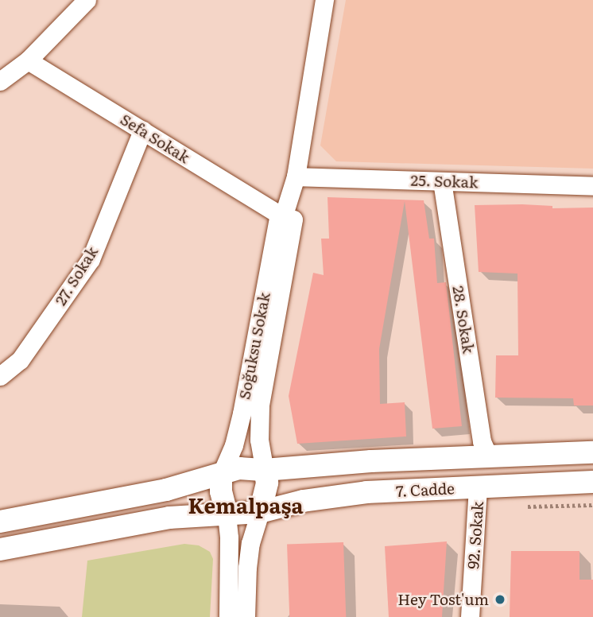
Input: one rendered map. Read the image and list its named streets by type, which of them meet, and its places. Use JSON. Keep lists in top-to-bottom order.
{
  "streets": {
    "main road": ["7. Cadde"],
    "street": [
      "Sefa Sokak",
      "25. Sokak",
      "27. Sokak",
      "28. Sokak",
      "Soğuksu Sokak",
      "92. Sokak"
    ]
  },
  "crossings": [
    ["Sefa Sokak", "27. Sokak"],
    ["Sefa Sokak", "Soğuksu Sokak"],
    ["25. Sokak", "28. Sokak"],
    ["25. Sokak", "Soğuksu Sokak"],
    ["28. Sokak", "7. Cadde"],
    ["Soğuksu Sokak", "7. Cadde"],
    ["7. Cadde", "92. Sokak"]
  ],
  "districts": ["Kemalpaşa"],
  "places": ["Hey Tost'um"]
}
